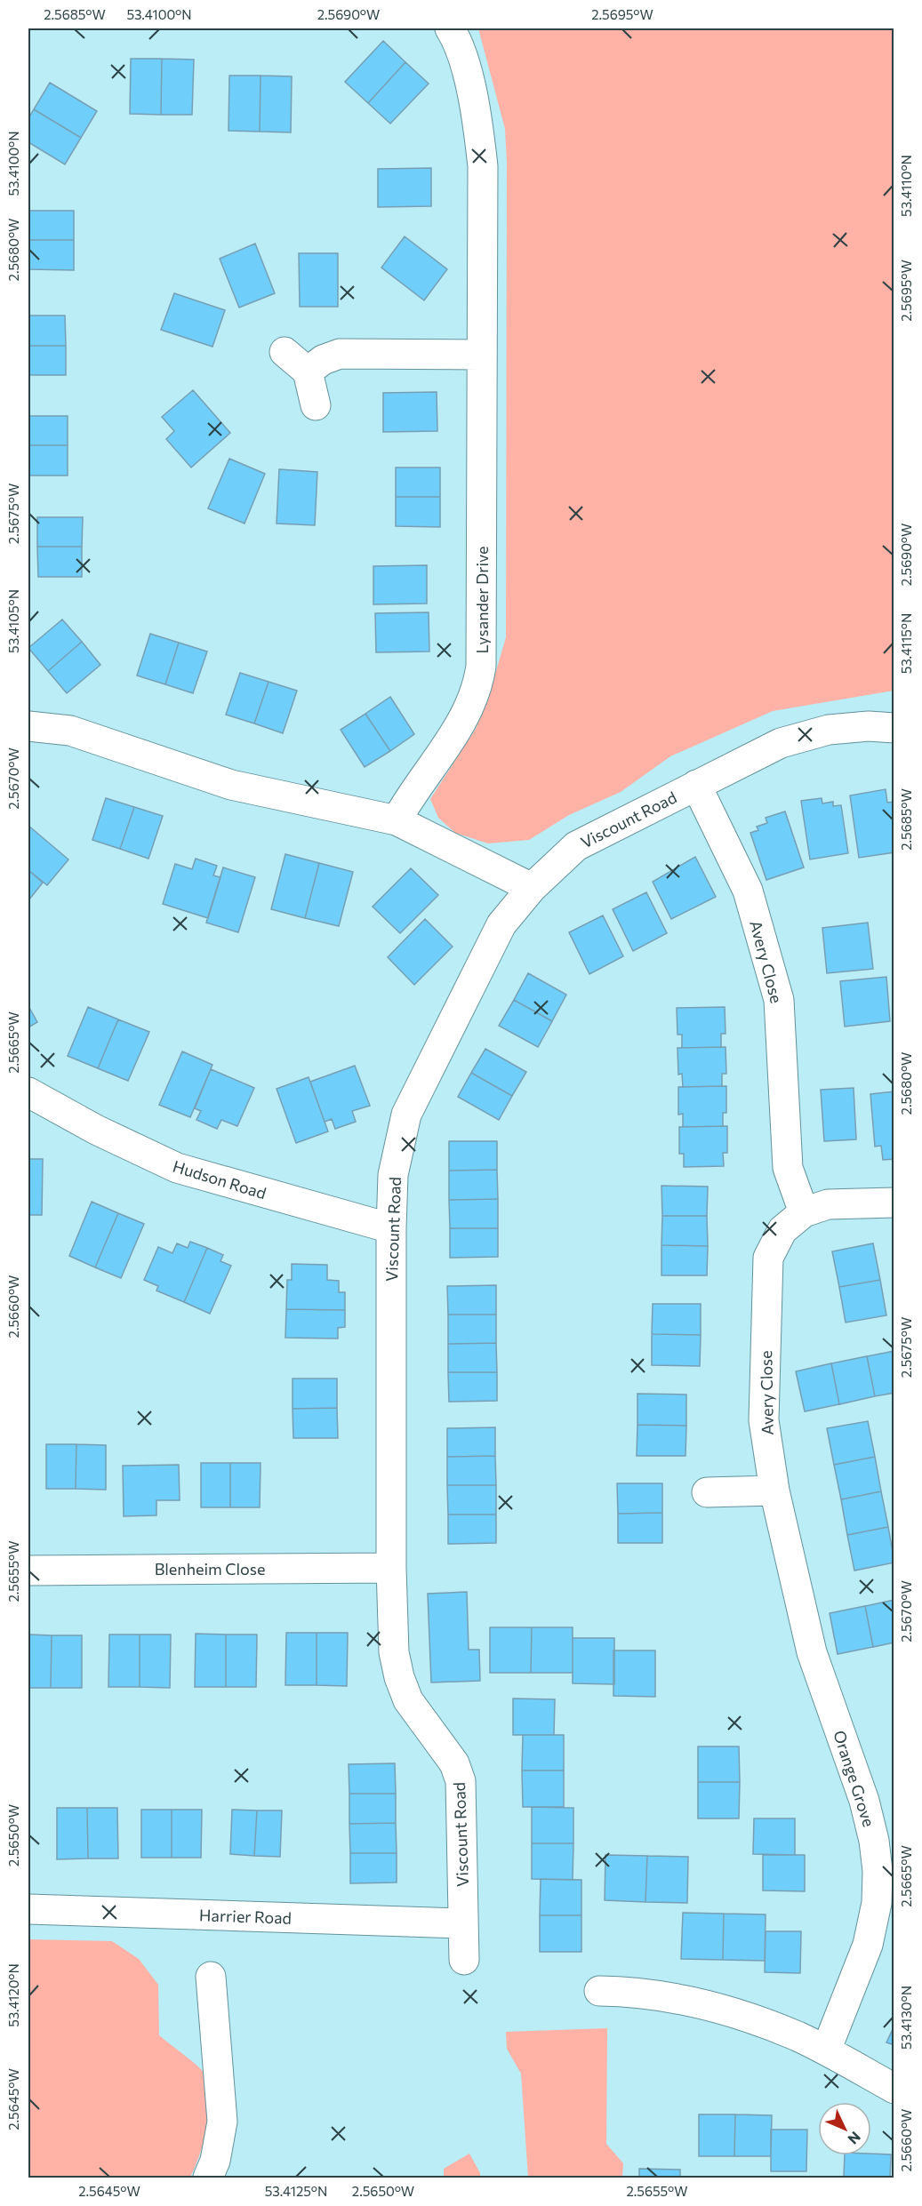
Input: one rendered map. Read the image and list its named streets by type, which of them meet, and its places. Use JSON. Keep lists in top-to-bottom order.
{
  "streets": {
    "street": [
      "Lysander Drive",
      "Viscount Road",
      "Avery Close",
      "Hudson Road",
      "Blenheim Close",
      "Orange Grove",
      "Harrier Road"
    ]
  },
  "crossings": [
    ["Viscount Road", "Avery Close"],
    ["Viscount Road", "Hudson Road"],
    ["Viscount Road", "Blenheim Close"],
    ["Viscount Road", "Harrier Road"],
    ["Avery Close", "Orange Grove"]
  ],
  "north": "bottom right",
  "coordinates": [
    "2.5685°W",
    "53.4100°N",
    "2.5690°W",
    "2.5695°W",
    "53.4110°N",
    "2.5680°W",
    "2.5675°W",
    "53.4105°N",
    "53.4115°N",
    "2.5670°W",
    "2.5665°W",
    "2.5660°W",
    "2.5655°W",
    "2.5650°W",
    "53.4120°N",
    "53.4130°N",
    "2.5645°W",
    "53.4125°N"
  ]
}
